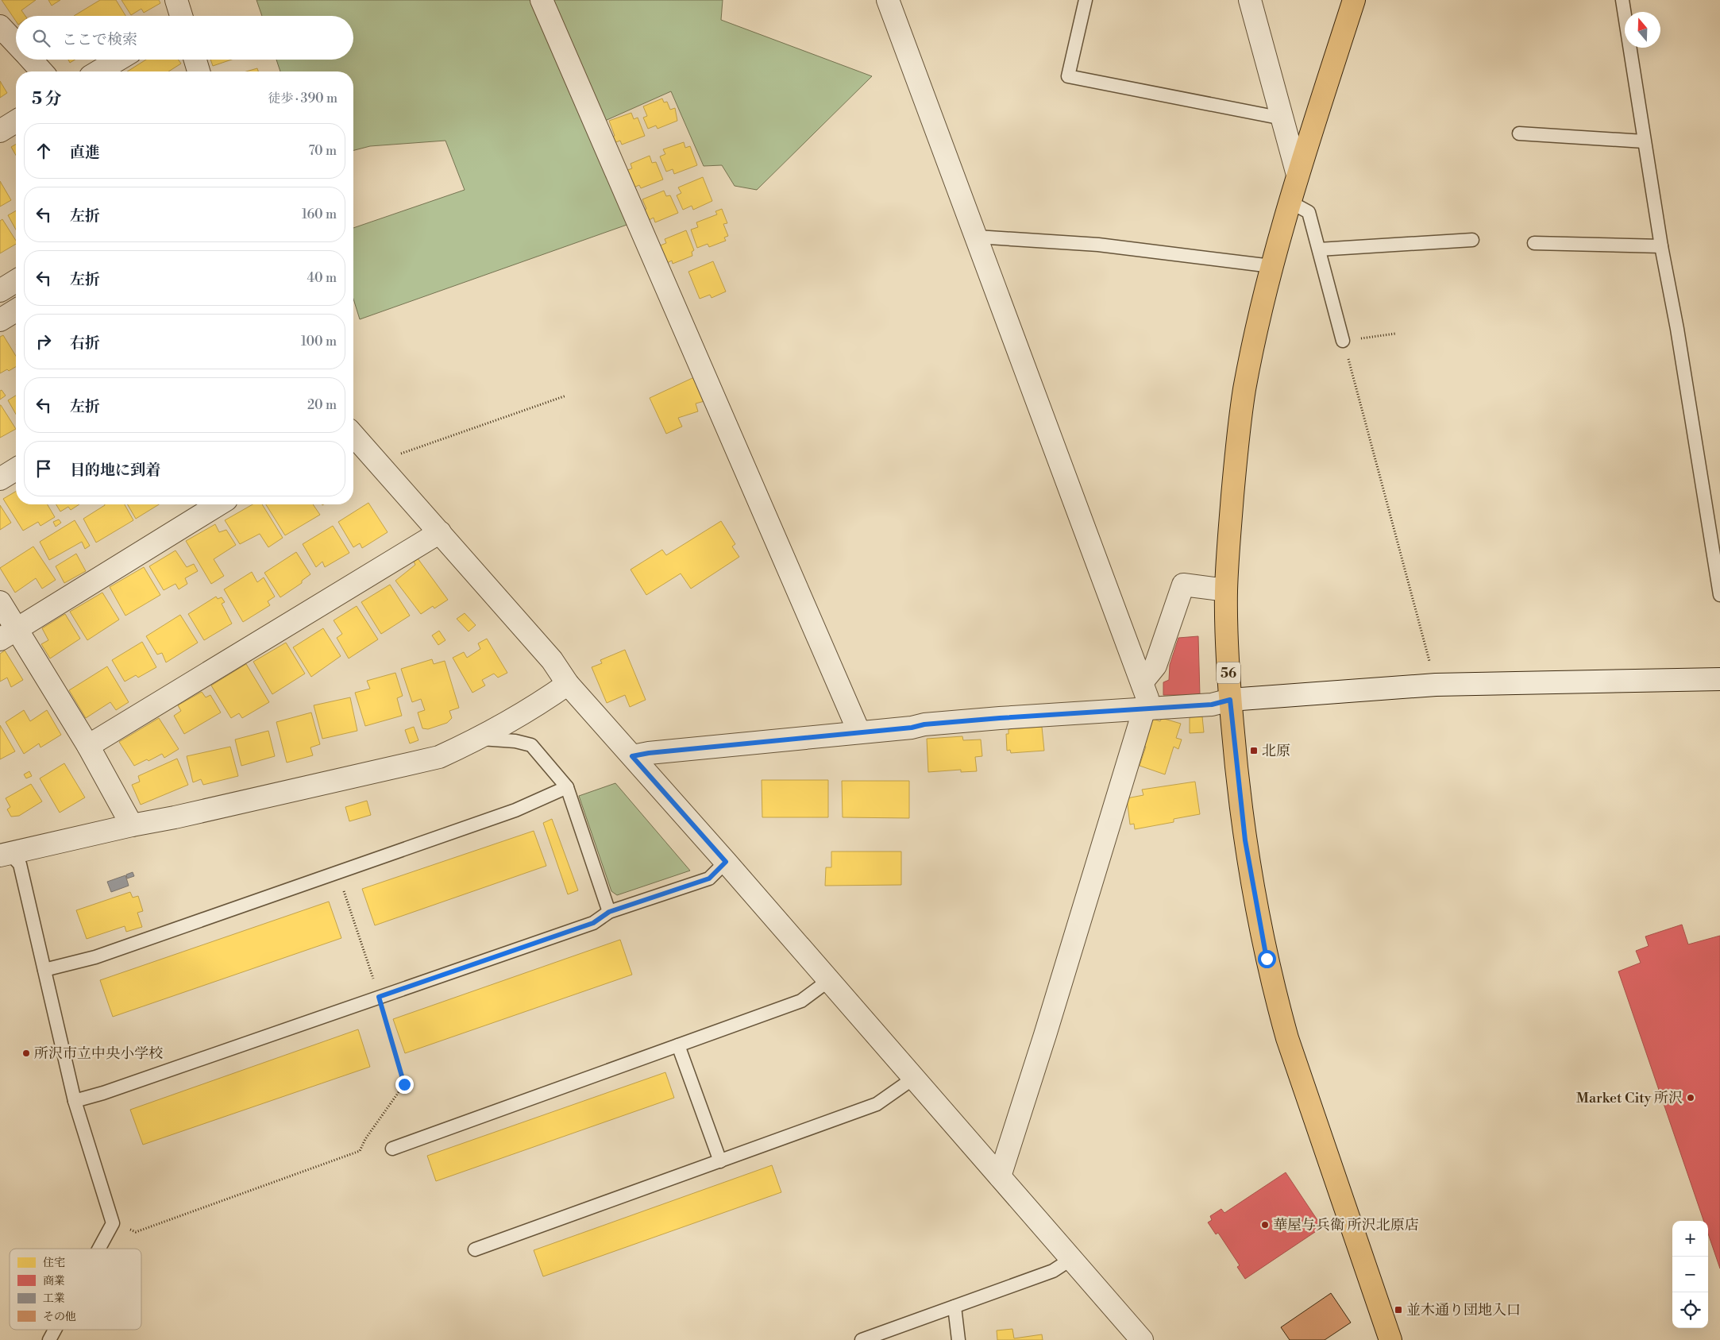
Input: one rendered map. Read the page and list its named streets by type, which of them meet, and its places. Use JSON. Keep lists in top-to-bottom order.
{
  "streets": {
    "main road": ["56"]
  },
  "places": {
    "transit": ["北原", "並木通り団地入口"],
    "other": ["所沢市立中央小学校", "Market City 所沢", "華屋与兵衛 所沢北原店"]
  },
  "legend": [
    "住宅",
    "商業",
    "工業",
    "その他"
  ],
  "north": "top",
  "page": {
    "search": "ここで検索",
    "heading": ["5 分", "徒歩 · 390 m"],
    "list": [
      ["直進", "70 m"],
      ["左折", "160 m"],
      ["左折", "40 m"],
      ["右折", "100 m"],
      ["左折", "20 m"],
      "目的地に到着"
    ],
    "map_buttons": ["+", "−"]
  }
}
